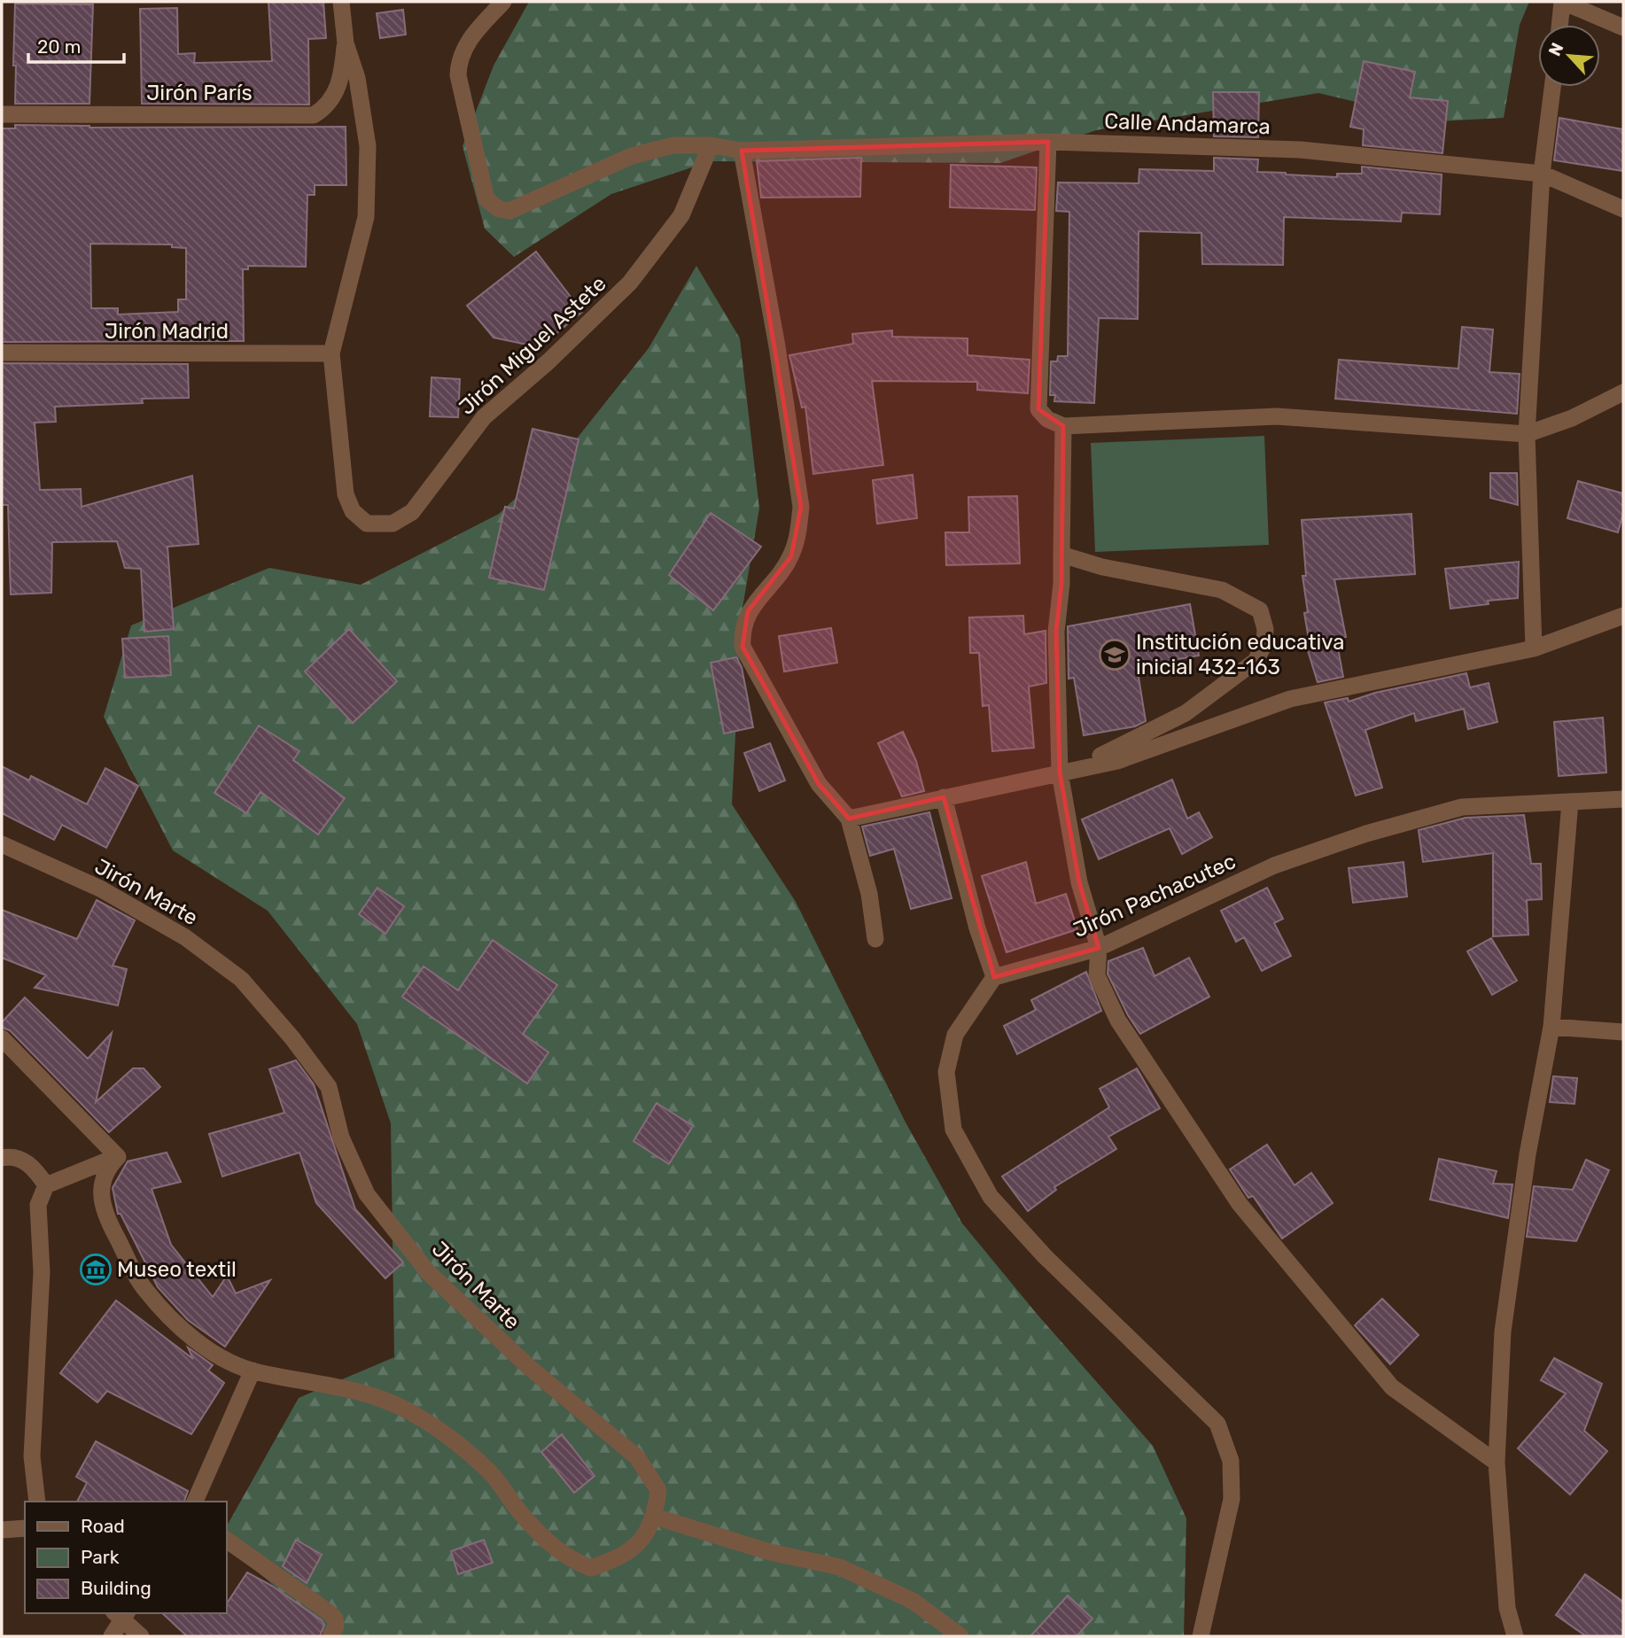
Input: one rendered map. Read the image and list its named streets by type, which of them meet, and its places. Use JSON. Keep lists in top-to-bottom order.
{
  "streets": {
    "street": [
      "Jirón París",
      "Calle Andamarca",
      "Jirón Madrid",
      "Jirón Miguel Astete",
      "Jirón Marte",
      "Jirón Pachacutec"
    ]
  },
  "crossings": [
    ["Jirón París", "Jirón Miguel Astete"],
    ["Jirón Madrid", "Jirón Miguel Astete"]
  ],
  "places": {
    "school or university": ["Institución educativa inicial 432-163"],
    "museum": ["Museo textil"]
  },
  "legend": ["Road", "Park", "Building"],
  "scale_bar": "20 m",
  "north": "top left"
}
